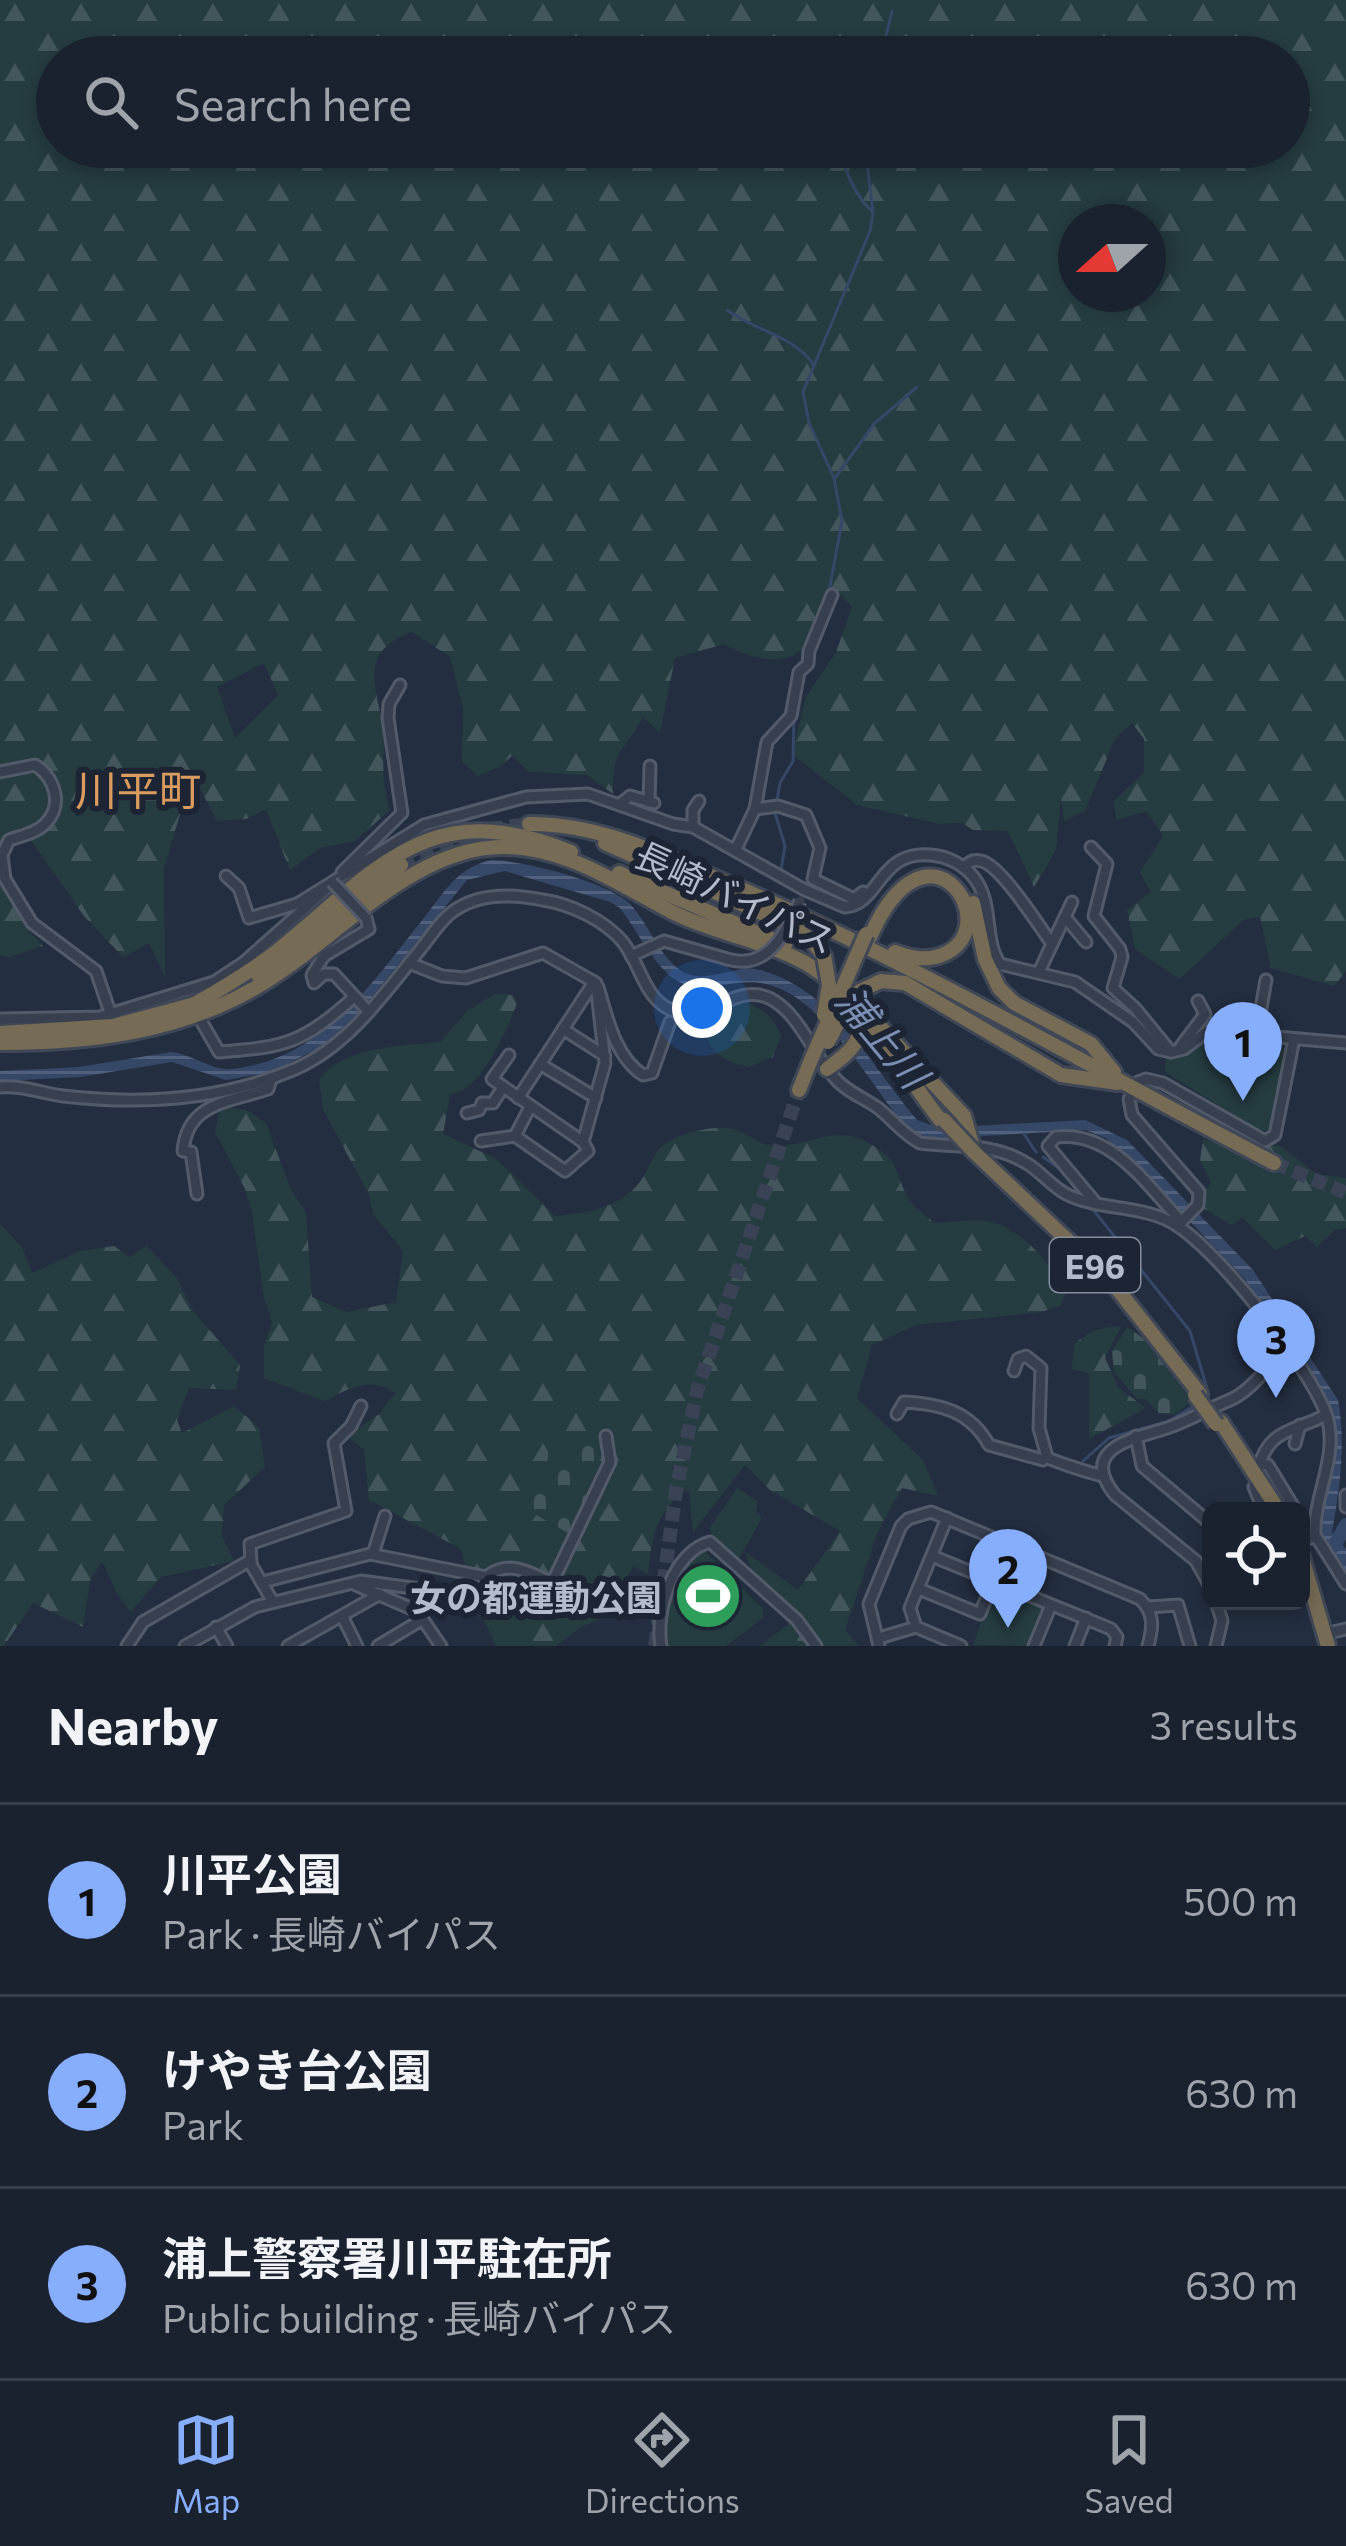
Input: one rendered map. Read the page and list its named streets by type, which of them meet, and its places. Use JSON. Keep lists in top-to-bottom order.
{
  "streets": {
    "highway": ["長崎バイパス", "E96"]
  },
  "districts": ["川平町"],
  "water": ["浦上川"],
  "places": {
    "sports": ["女の都運動公園"]
  },
  "north": "left",
  "page": {
    "search": "Search here",
    "pins": ["1", "3", "2"],
    "heading": ["Nearby", "3 results"],
    "list": [
      {
        "mark": "1",
        "name": "川平公園",
        "note": "Park · 長崎バイパス",
        "value": "500 m"
      },
      {
        "mark": "2",
        "name": "けやき台公園",
        "note": "Park",
        "value": "630 m"
      },
      {
        "mark": "3",
        "name": "浦上警察署川平駐在所",
        "note": "Public building · 長崎バイパス",
        "value": "630 m"
      }
    ],
    "nav": ["Map", "Directions", "Saved"]
  }
}
